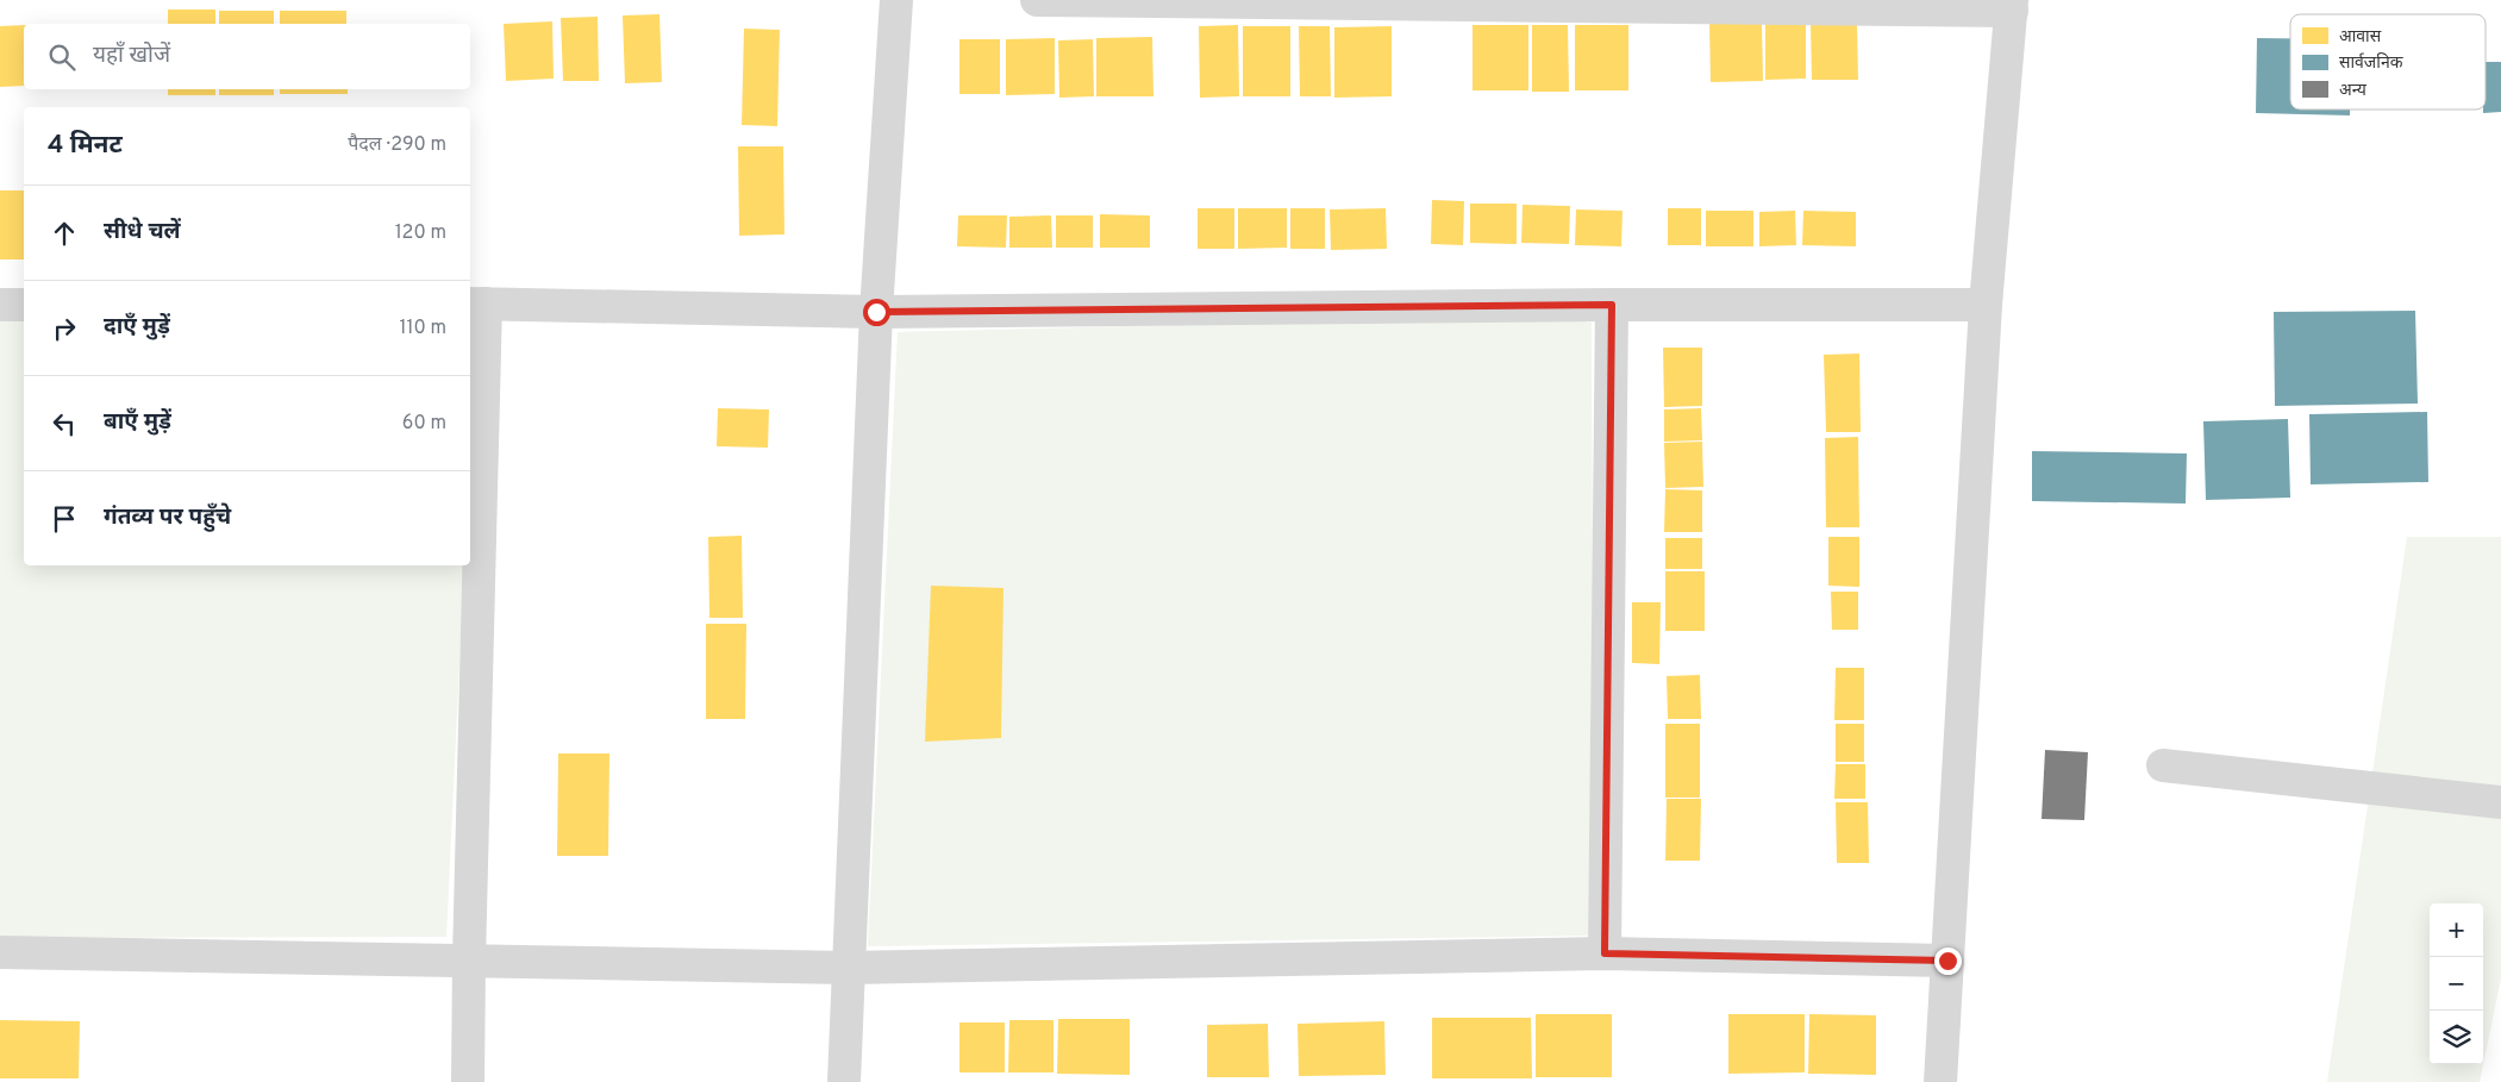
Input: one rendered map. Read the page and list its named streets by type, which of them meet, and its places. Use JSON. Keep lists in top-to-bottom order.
{
  "legend": ["आवास", "सार्वजनिक", "अन्य"],
  "page": {
    "search": "यहाँ खोजें",
    "heading": ["4 मिनट", "पैदल · 290 m"],
    "list": [
      ["सीधे चलें", "120 m"],
      ["दाएँ मुड़ें", "110 m"],
      ["बाएँ मुड़ें", "60 m"],
      "गंतव्य पर पहुँचे"
    ],
    "map_buttons": ["+", "−"]
  }
}
